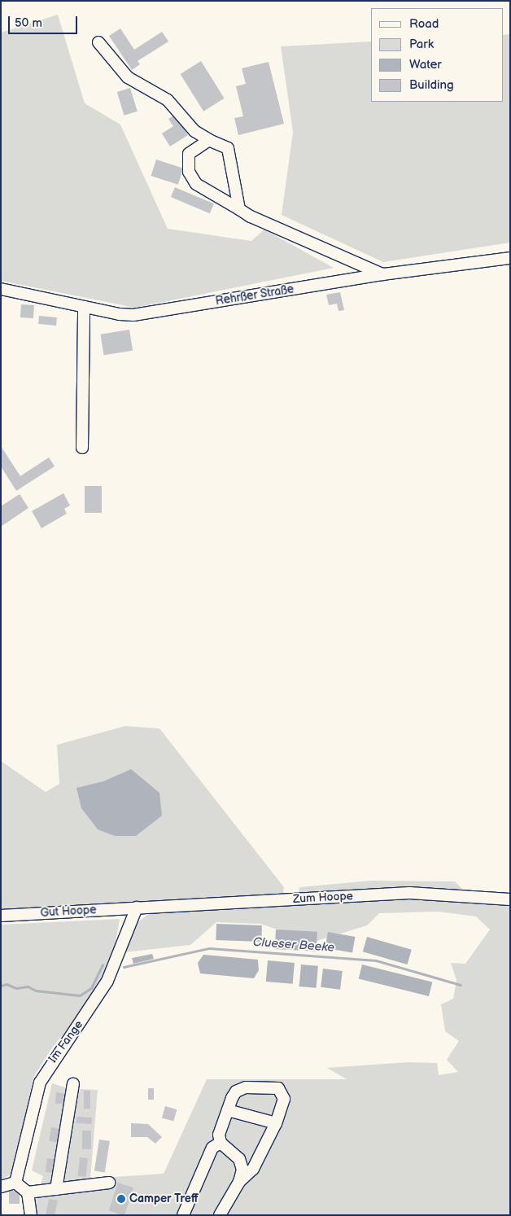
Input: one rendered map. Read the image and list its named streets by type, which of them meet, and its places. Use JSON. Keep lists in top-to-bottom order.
{
  "streets": {
    "street": [
      "Rehrßer Straße",
      "Zum Hoope",
      "Gut Hoope",
      "Im Fange"
    ]
  },
  "crossings": [
    ["Zum Hoope", "Gut Hoope"],
    ["Zum Hoope", "Im Fange"],
    ["Gut Hoope", "Im Fange"]
  ],
  "water": ["Clueser Beeke"],
  "places": ["Camper Treff"],
  "legend": [
    "Road",
    "Park",
    "Water",
    "Building"
  ],
  "scale_bar": "50 m"
}
